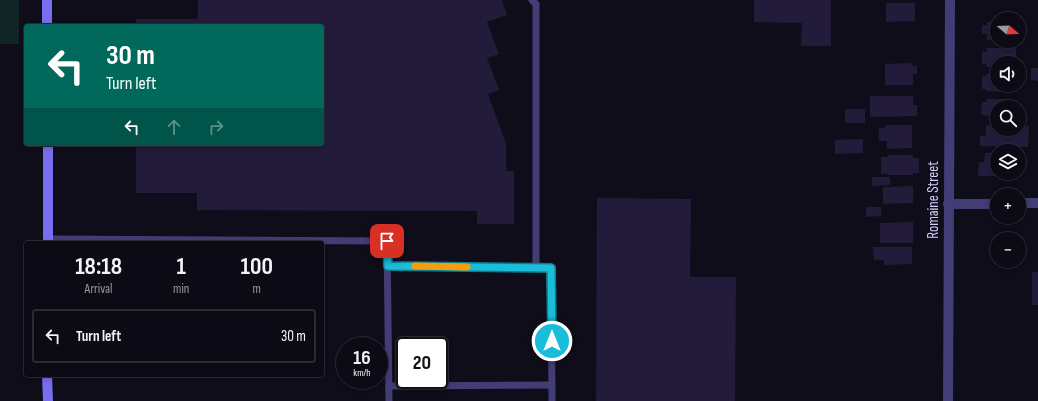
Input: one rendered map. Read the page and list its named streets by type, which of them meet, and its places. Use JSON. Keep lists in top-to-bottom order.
{
  "streets": {
    "street": ["Romaine Street"]
  },
  "north": "right",
  "page": {
    "map_buttons": ["+", "−"],
    "turn": ["30 m", "Turn left"],
    "eta": [
      "18:18",
      "Arrival",
      "1",
      "min",
      "100",
      "m"
    ],
    "list": [
      {
        "name": "Turn left",
        "value": "30 m"
      }
    ],
    "speed": "16 km/h",
    "limit": "20"
  }
}
